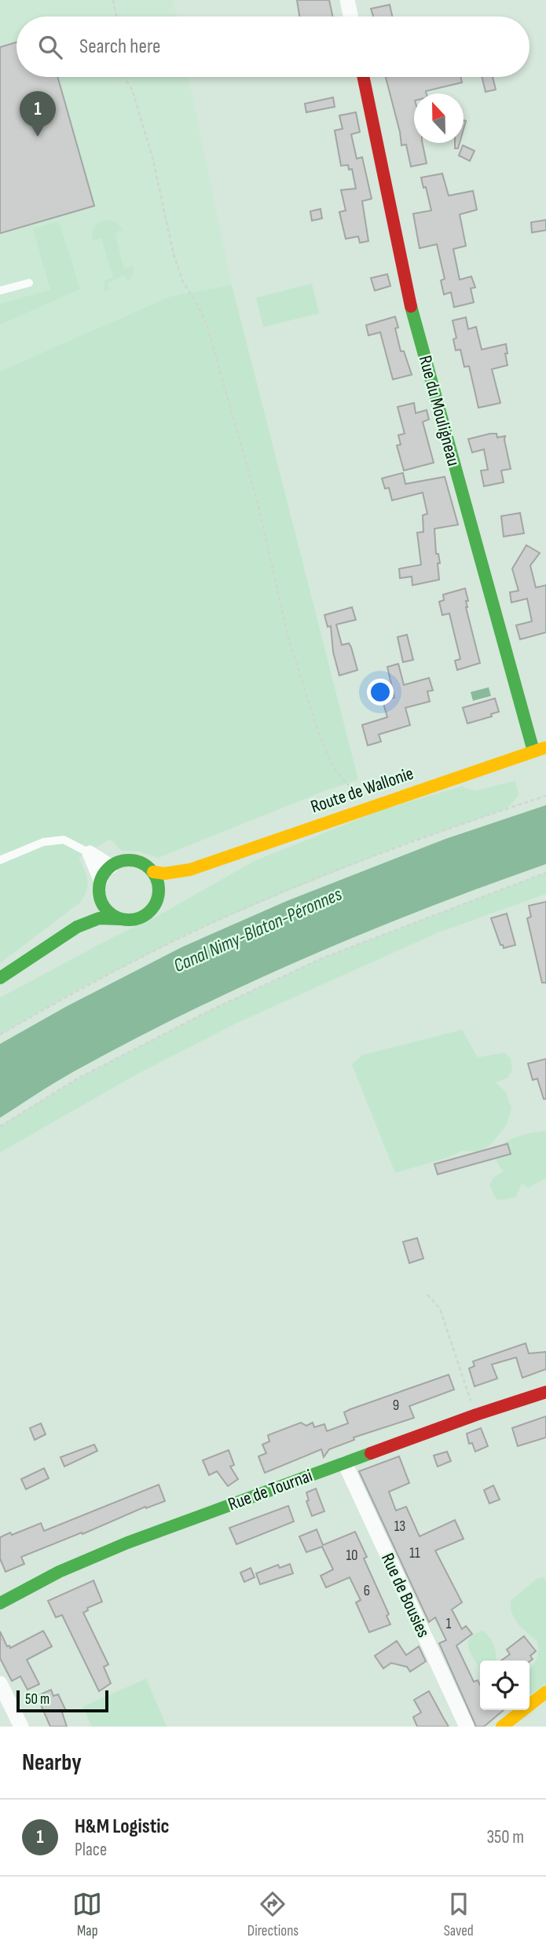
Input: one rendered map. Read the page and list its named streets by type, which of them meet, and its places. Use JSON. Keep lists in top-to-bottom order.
{
  "streets": {
    "street": [
      "Rue du Mouligneau",
      "Route de Wallonie",
      "Rue de Tournai",
      "Rue de Bousies"
    ]
  },
  "crossings": [
    ["Rue du Mouligneau", "Route de Wallonie"],
    ["Rue de Tournai", "Rue de Bousies"]
  ],
  "water": ["Canal Nimy-Blaton-Péronnes"],
  "house_numbers": [
    "9",
    "13",
    "11",
    "10",
    "6",
    "1"
  ],
  "scale_bar": "50 m",
  "north": "top",
  "page": {
    "search": "Search here",
    "pins": "1",
    "scale": "50 m",
    "heading": "Nearby",
    "list": [
      {
        "mark": "1",
        "name": "H&M Logistic",
        "note": "Place",
        "value": "350 m"
      }
    ],
    "nav": ["Map", "Directions", "Saved"]
  }
}
